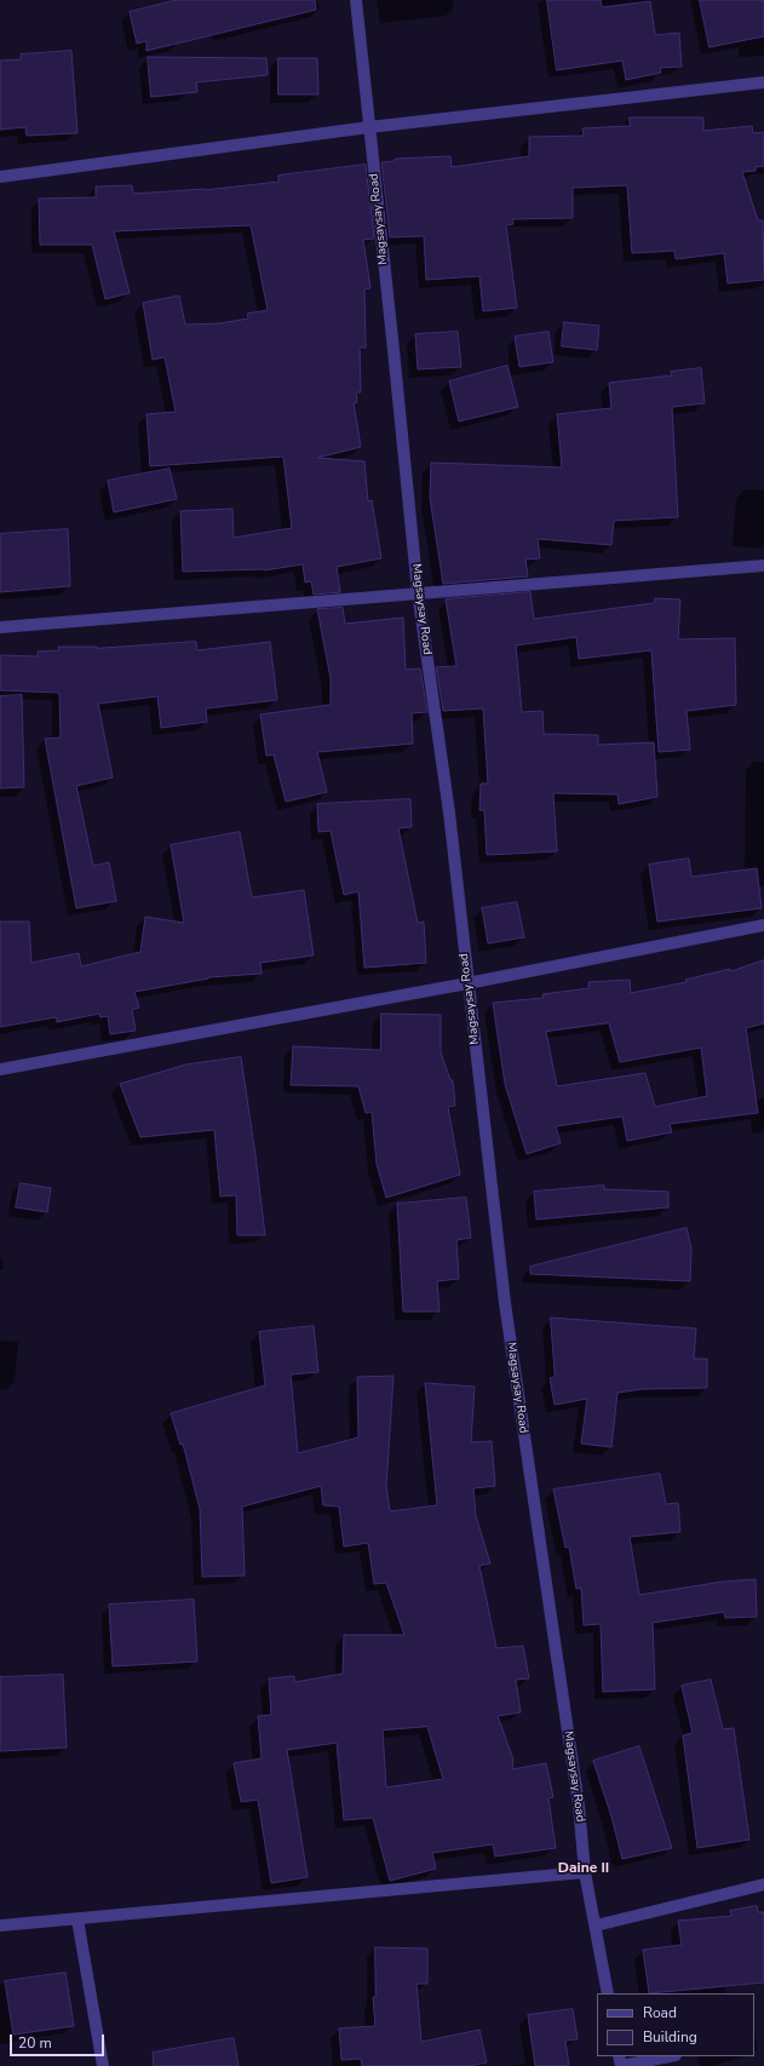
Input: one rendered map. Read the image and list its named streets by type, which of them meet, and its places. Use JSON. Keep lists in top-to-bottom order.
{
  "streets": {
    "street": ["Magsaysay Road"]
  },
  "districts": ["Daine II"],
  "legend": ["Road", "Building"],
  "scale_bar": "20 m"
}
